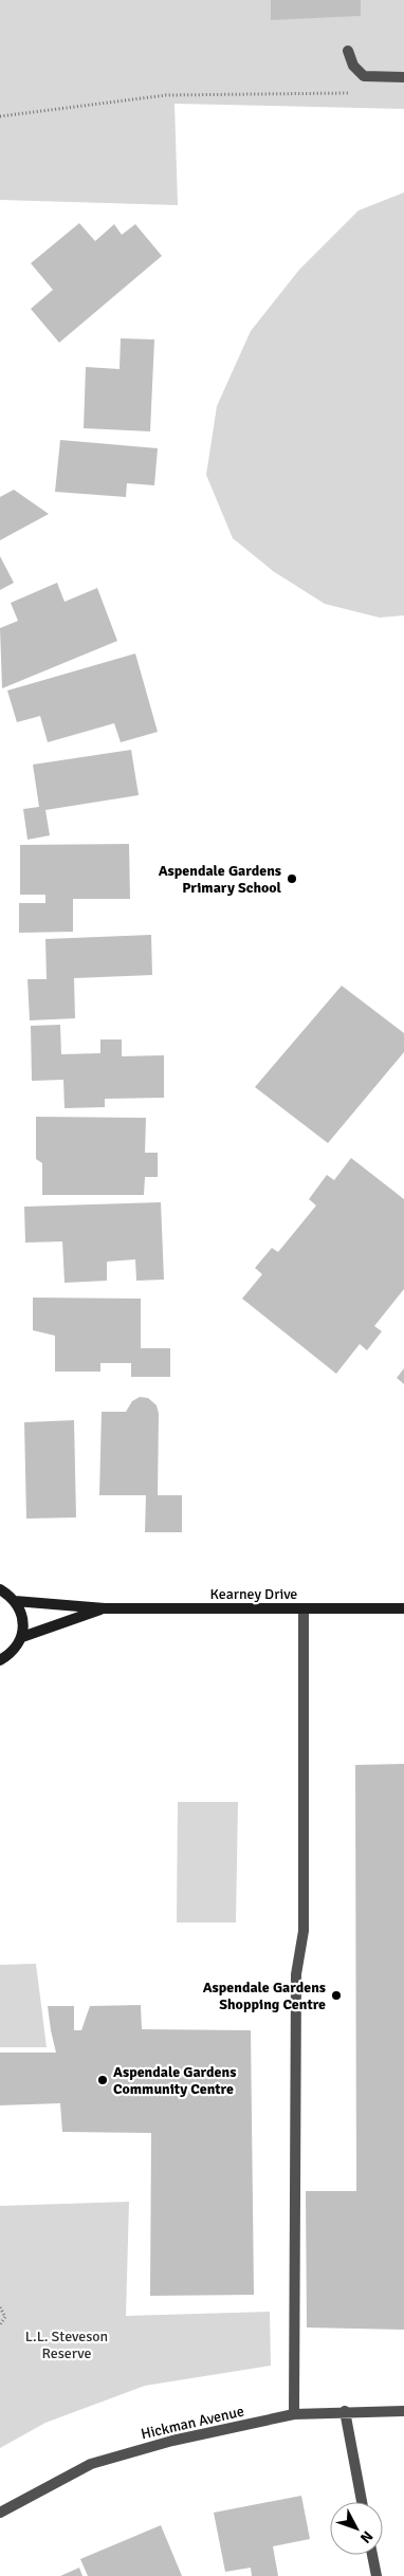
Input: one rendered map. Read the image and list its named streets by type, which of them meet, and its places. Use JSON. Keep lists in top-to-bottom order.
{
  "streets": {
    "street": ["Kearney Drive", "Hickman Avenue"]
  },
  "parks": ["L.L. Steveson Reserve"],
  "places": ["Aspendale Gardens Primary School", "Aspendale Gardens Shopping Centre", "Aspendale Gardens Community Centre"],
  "north": "bottom right"
}
